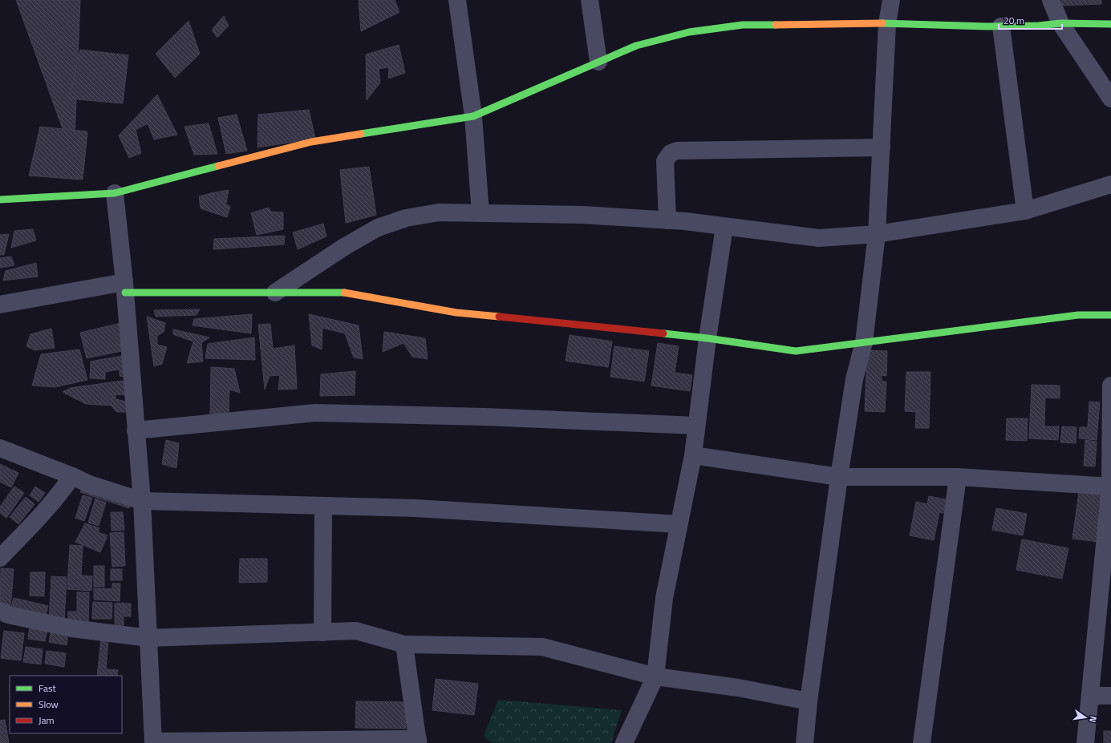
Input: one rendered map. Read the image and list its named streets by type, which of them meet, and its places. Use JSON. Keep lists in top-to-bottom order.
{
  "legend": ["Fast", "Slow", "Jam"],
  "scale_bar": "20 m",
  "north": "right"
}
